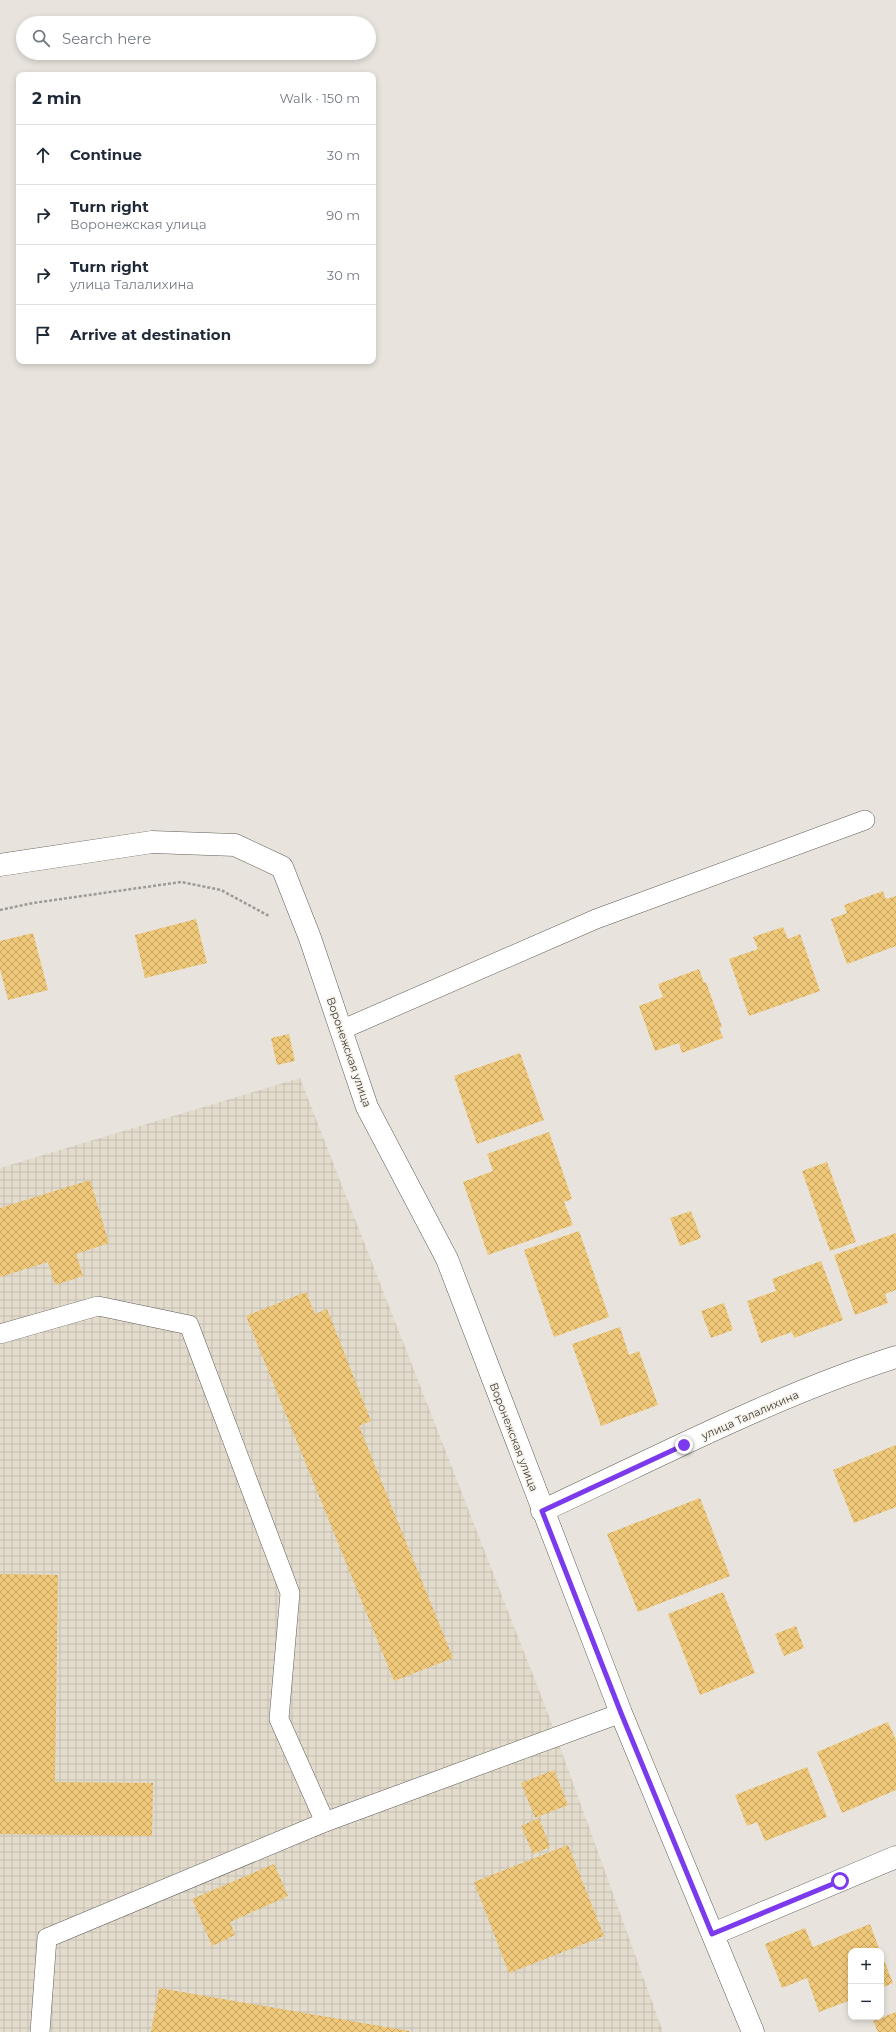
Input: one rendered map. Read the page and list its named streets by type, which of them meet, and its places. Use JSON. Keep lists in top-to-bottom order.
{
  "streets": {
    "street": ["Воронежская улица", "улица Талалихина"]
  },
  "crossings": [
    ["Воронежская улица", "улица Талалихина"]
  ],
  "page": {
    "search": "Search here",
    "heading": ["2 min", "Walk · 150 m"],
    "list": [
      ["Continue", "30 m"],
      ["Turn right", "Воронежская улица", "90 m"],
      ["Turn right", "улица Талалихина", "30 m"],
      "Arrive at destination"
    ],
    "map_buttons": ["+", "−"]
  }
}
